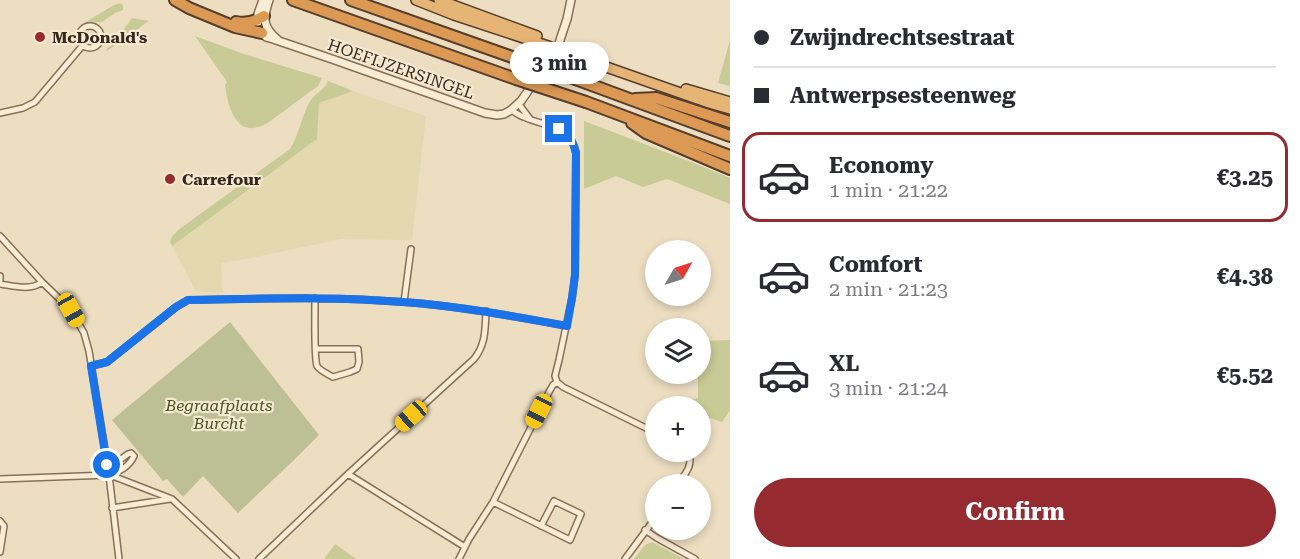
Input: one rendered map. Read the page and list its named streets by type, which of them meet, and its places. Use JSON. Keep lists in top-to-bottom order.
{
  "streets": {
    "street": ["HOEFIJZERSINGEL"]
  },
  "parks": ["Begraafplaats Burcht"],
  "places": ["McDonald's", "Carrefour"],
  "north": "top right",
  "page": {
    "banner": ["Zwijndrechtsestraat", "Antwerpsesteenweg"],
    "bubble": "3 min",
    "list": [
      {
        "name": "Economy",
        "note": "1 min · 21:22",
        "value": "€3.25"
      },
      {
        "name": "Comfort",
        "note": "2 min · 21:23",
        "value": "€4.38"
      },
      {
        "name": "XL",
        "note": "3 min · 21:24",
        "value": "€5.52"
      }
    ],
    "map_buttons": ["+", "−"],
    "buttons": "Confirm"
  }
}
